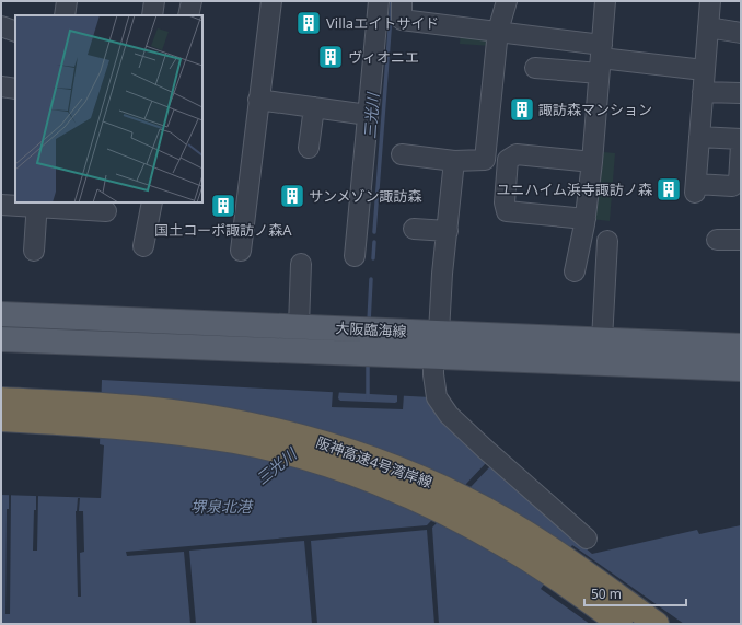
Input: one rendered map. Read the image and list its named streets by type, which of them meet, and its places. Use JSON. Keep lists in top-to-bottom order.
{
  "streets": {
    "highway": ["阪神高速4号湾岸線"],
    "main road": ["大阪臨海線"]
  },
  "water": ["三光川", "堺泉北港"],
  "places": {
    "building": [
      "Villaエイトサイド",
      "ヴィオニエ",
      "諏訪森マンション",
      "ユニハイム浜寺諏訪ノ森",
      "サンメゾン諏訪森",
      "国土コーポ諏訪ノ森A"
    ]
  },
  "scale_bar": "50 m"
}
